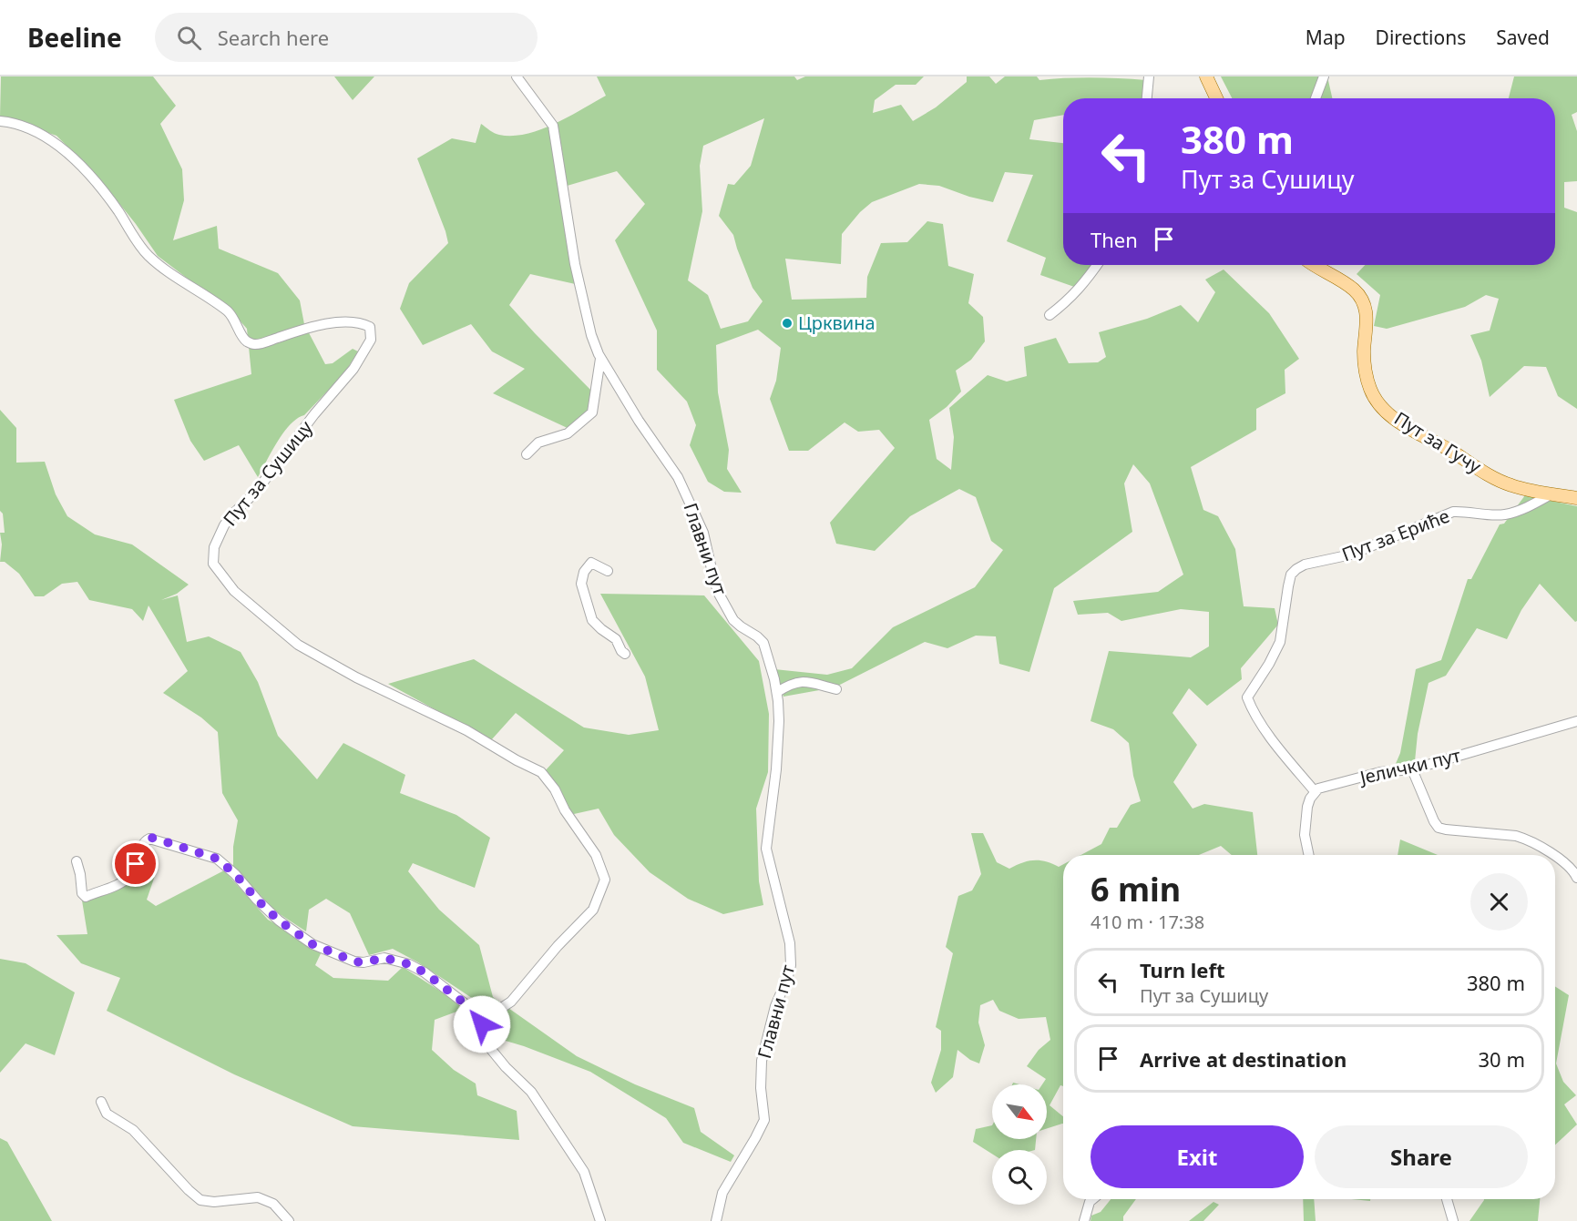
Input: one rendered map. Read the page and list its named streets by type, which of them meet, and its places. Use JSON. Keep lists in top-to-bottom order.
{
  "streets": {
    "main road": ["Пут за Гучу"],
    "street": [
      "Пут за Сушицу",
      "Пут за Ериће",
      "Главни пут",
      "Јелички пут"
    ]
  },
  "crossings": [
    ["Пут за Гучу", "Пут за Ериће"],
    ["Пут за Ериће", "Јелички пут"]
  ],
  "places": ["Црквина"],
  "north": "bottom right",
  "page": {
    "header": "Beeline",
    "search": "Search here",
    "nav": ["Map", "Directions", "Saved"],
    "turn": ["380 m", "Пут за Сушицу"],
    "then": "Then",
    "heading": ["6 min", "410 m · 17:38"],
    "list": [
      {
        "name": "Turn left",
        "note": "Пут за Сушицу",
        "value": "380 m"
      },
      {
        "name": "Arrive at destination",
        "value": "30 m"
      }
    ],
    "buttons": ["Exit", "Share"]
  }
}
